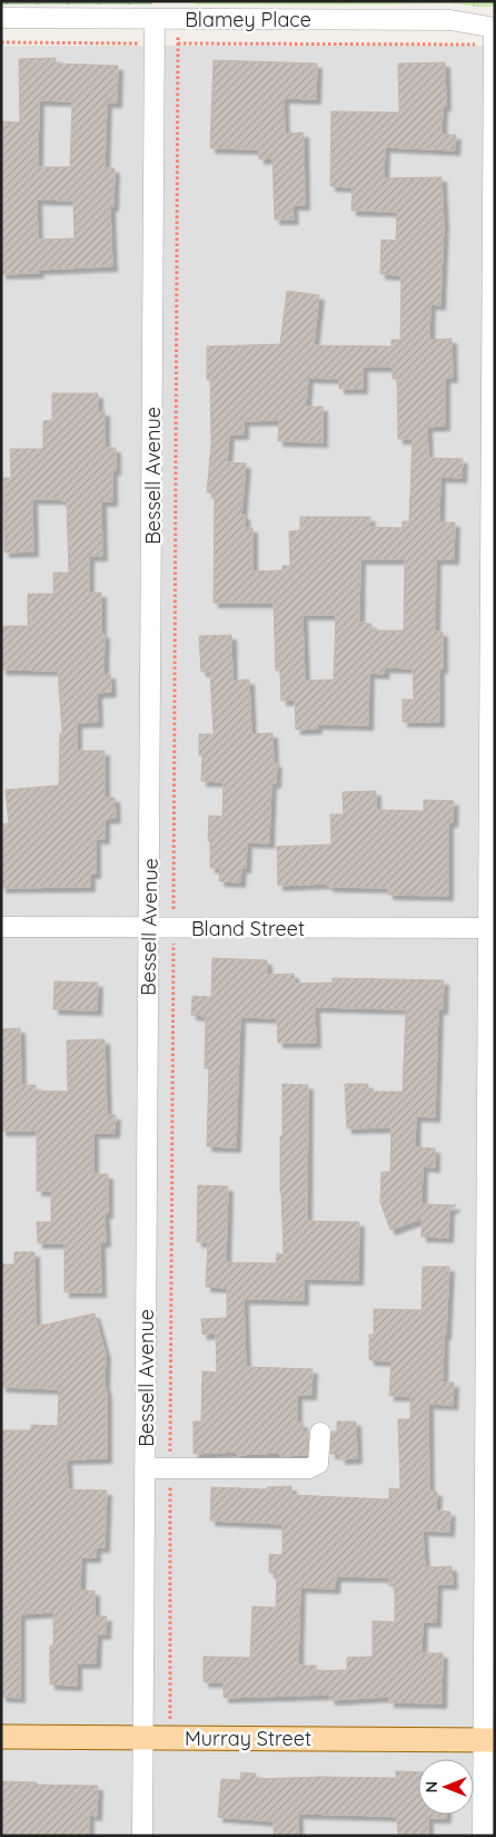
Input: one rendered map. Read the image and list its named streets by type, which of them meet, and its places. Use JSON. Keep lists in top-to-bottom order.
{
  "streets": {
    "main road": ["Murray Street"],
    "street": ["Blamey Place", "Bessell Avenue", "Bland Street"]
  },
  "crossings": [
    ["Blamey Place", "Bessell Avenue"],
    ["Bessell Avenue", "Bland Street"],
    ["Bessell Avenue", "Murray Street"]
  ],
  "north": "left"
}
